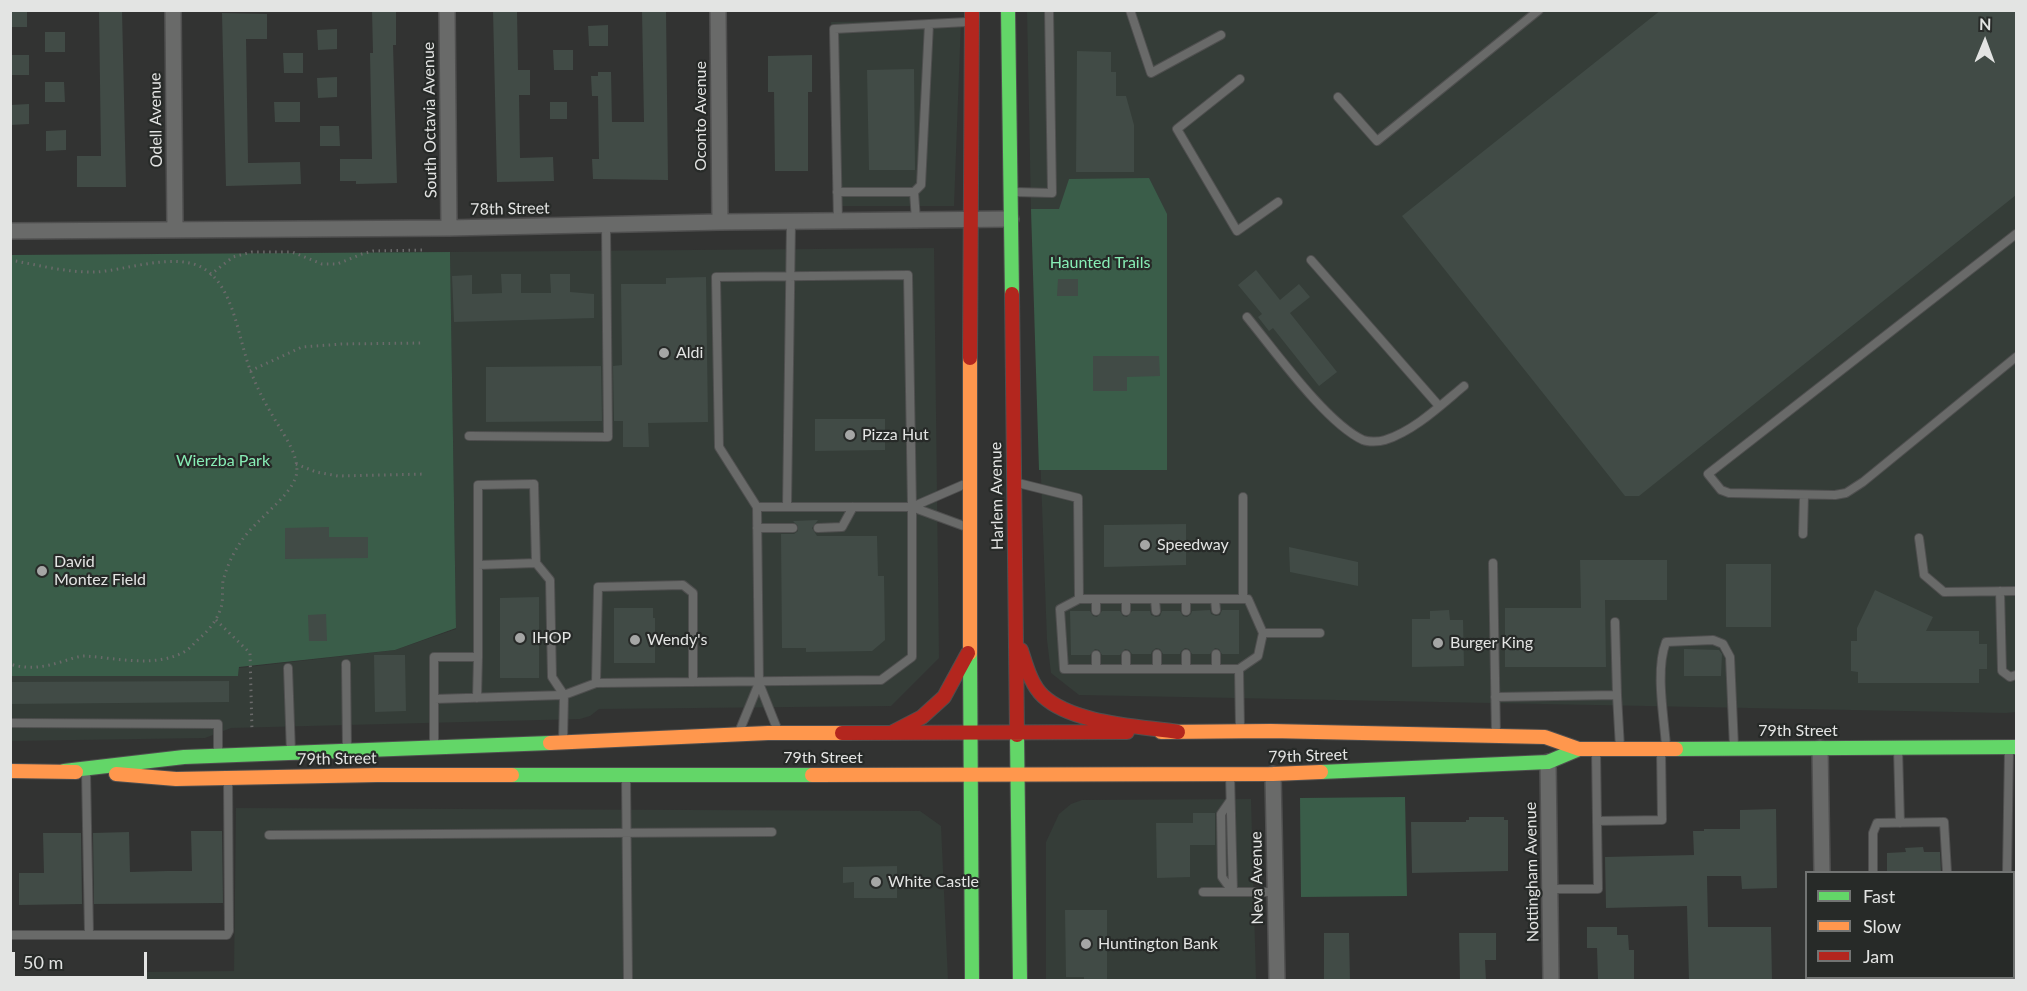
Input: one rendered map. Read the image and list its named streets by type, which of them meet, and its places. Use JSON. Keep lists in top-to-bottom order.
{
  "streets": {
    "main road": ["Harlem Avenue", "79th Street"],
    "street": [
      "Oconto Avenue",
      "Odell Avenue",
      "South Octavia Avenue",
      "78th Street",
      "Nottingham Avenue",
      "Neva Avenue"
    ]
  },
  "crossings": [
    ["Oconto Avenue", "78th Street"],
    ["Odell Avenue", "78th Street"],
    ["South Octavia Avenue", "78th Street"],
    ["78th Street", "Harlem Avenue"],
    ["Harlem Avenue", "79th Street"],
    ["79th Street", "Nottingham Avenue"],
    ["79th Street", "Neva Avenue"]
  ],
  "parks": ["Haunted Trails", "Wierzba Park"],
  "places": [
    "Aldi",
    "Pizza Hut",
    "Speedway",
    "David Montez Field",
    "IHOP",
    "Wendy's",
    "Burger King",
    "White Castle",
    "Huntington Bank"
  ],
  "legend": ["Fast", "Slow", "Jam"],
  "scale_bar": "50 m",
  "north": "top"
}
